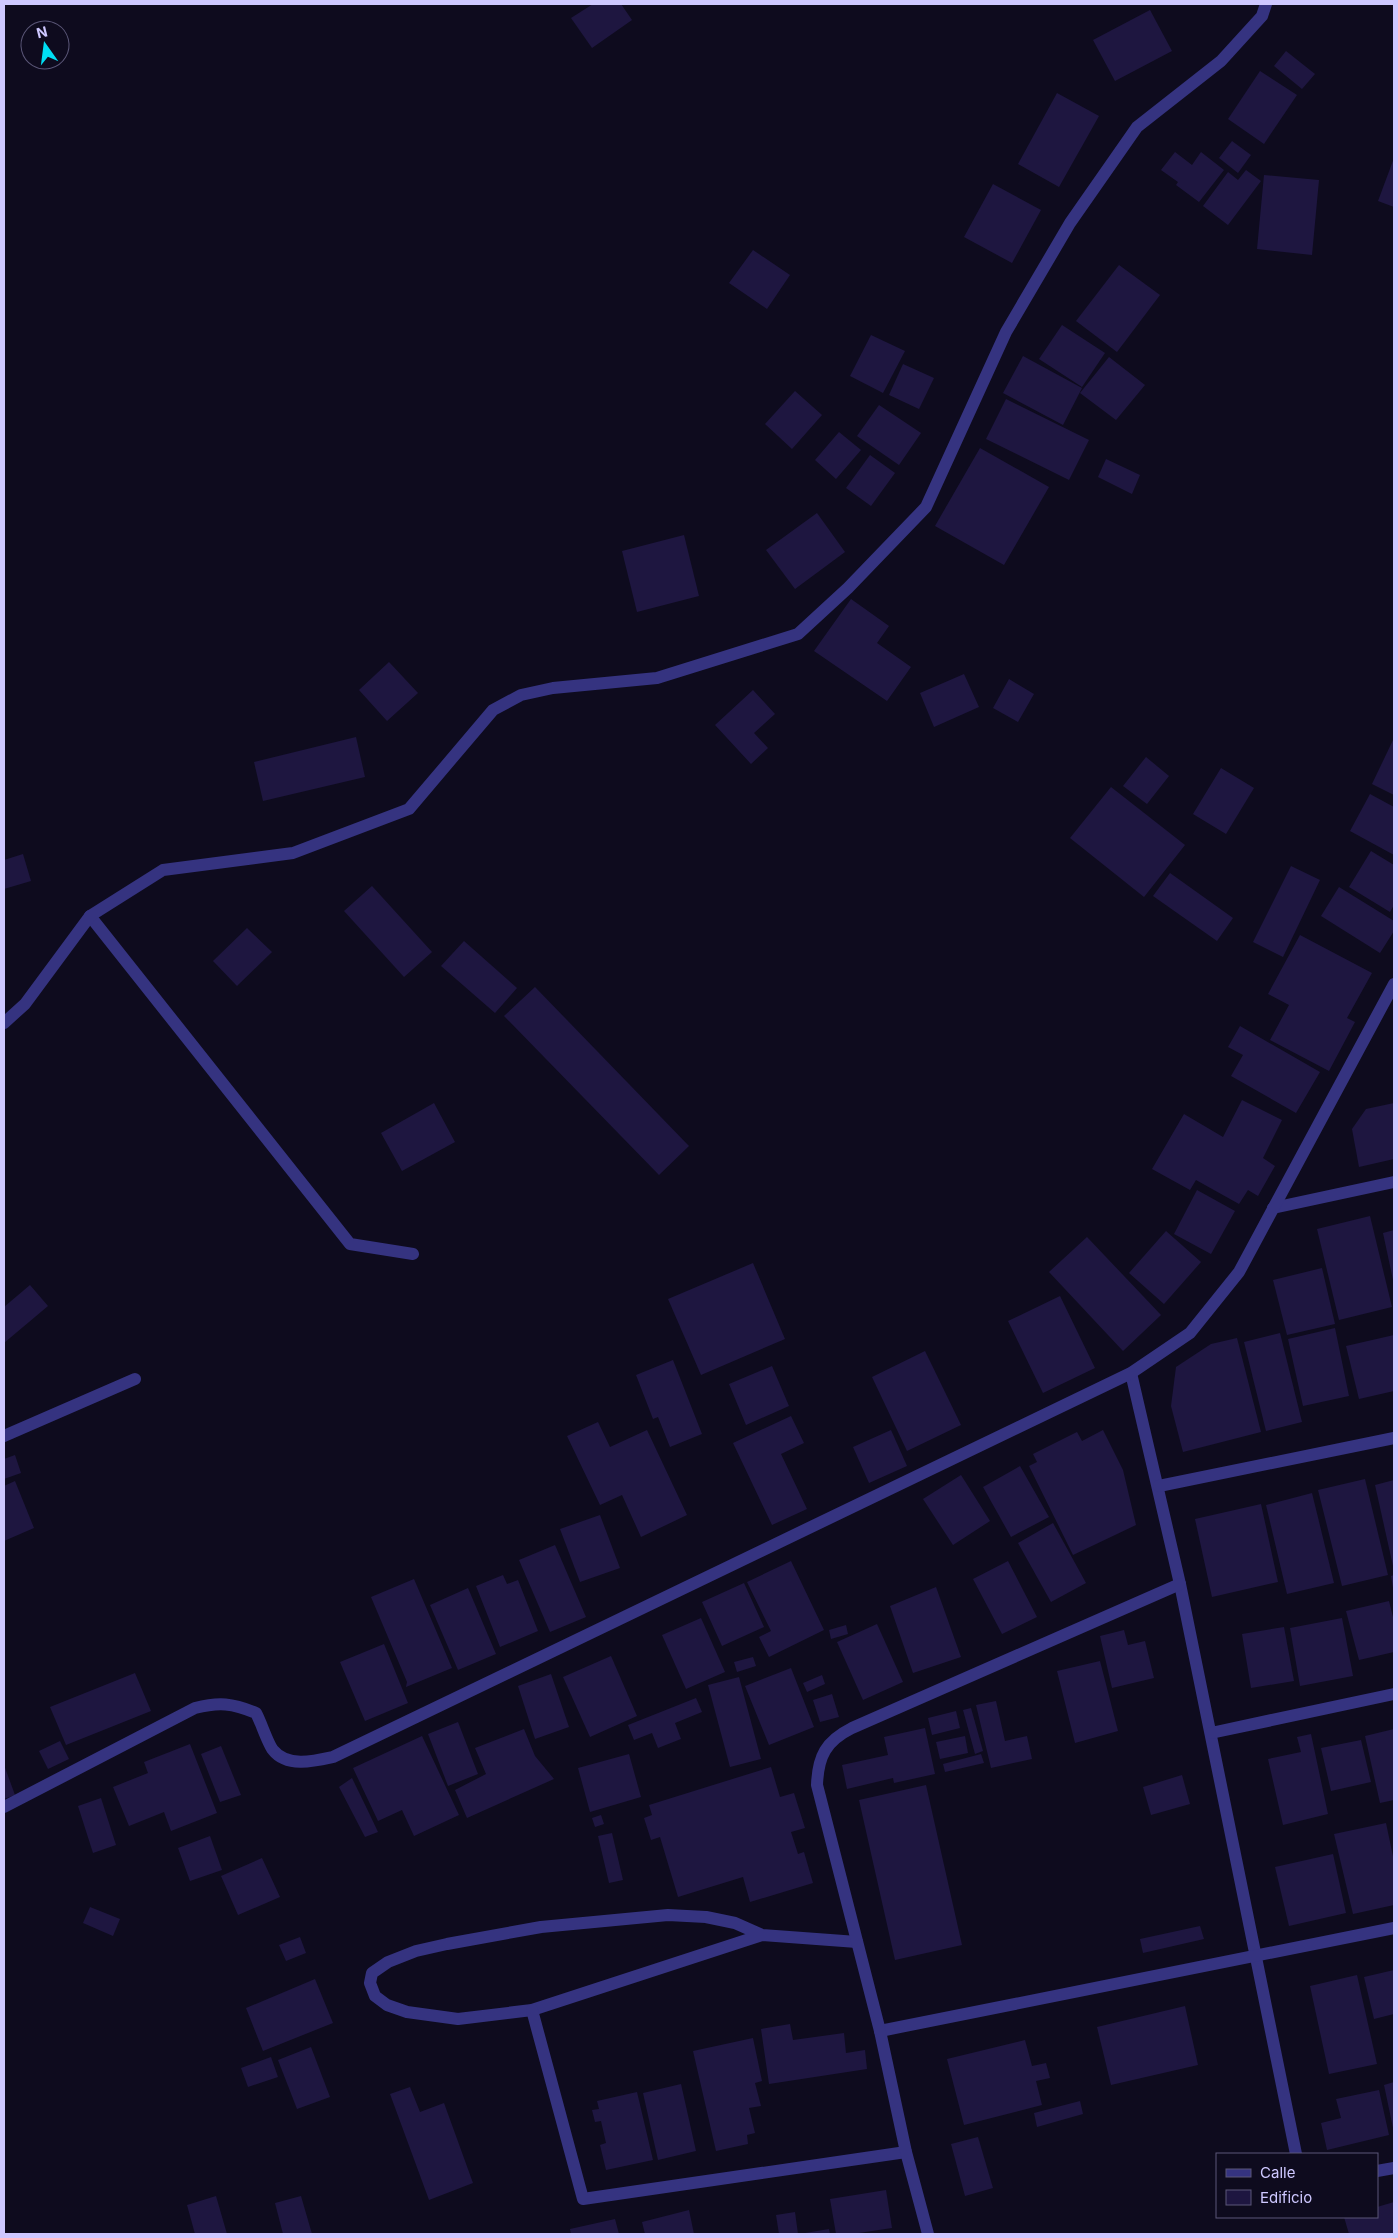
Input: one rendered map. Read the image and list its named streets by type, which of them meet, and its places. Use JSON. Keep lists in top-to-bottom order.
{
  "legend": ["Calle", "Edificio"],
  "north": "top"
}
